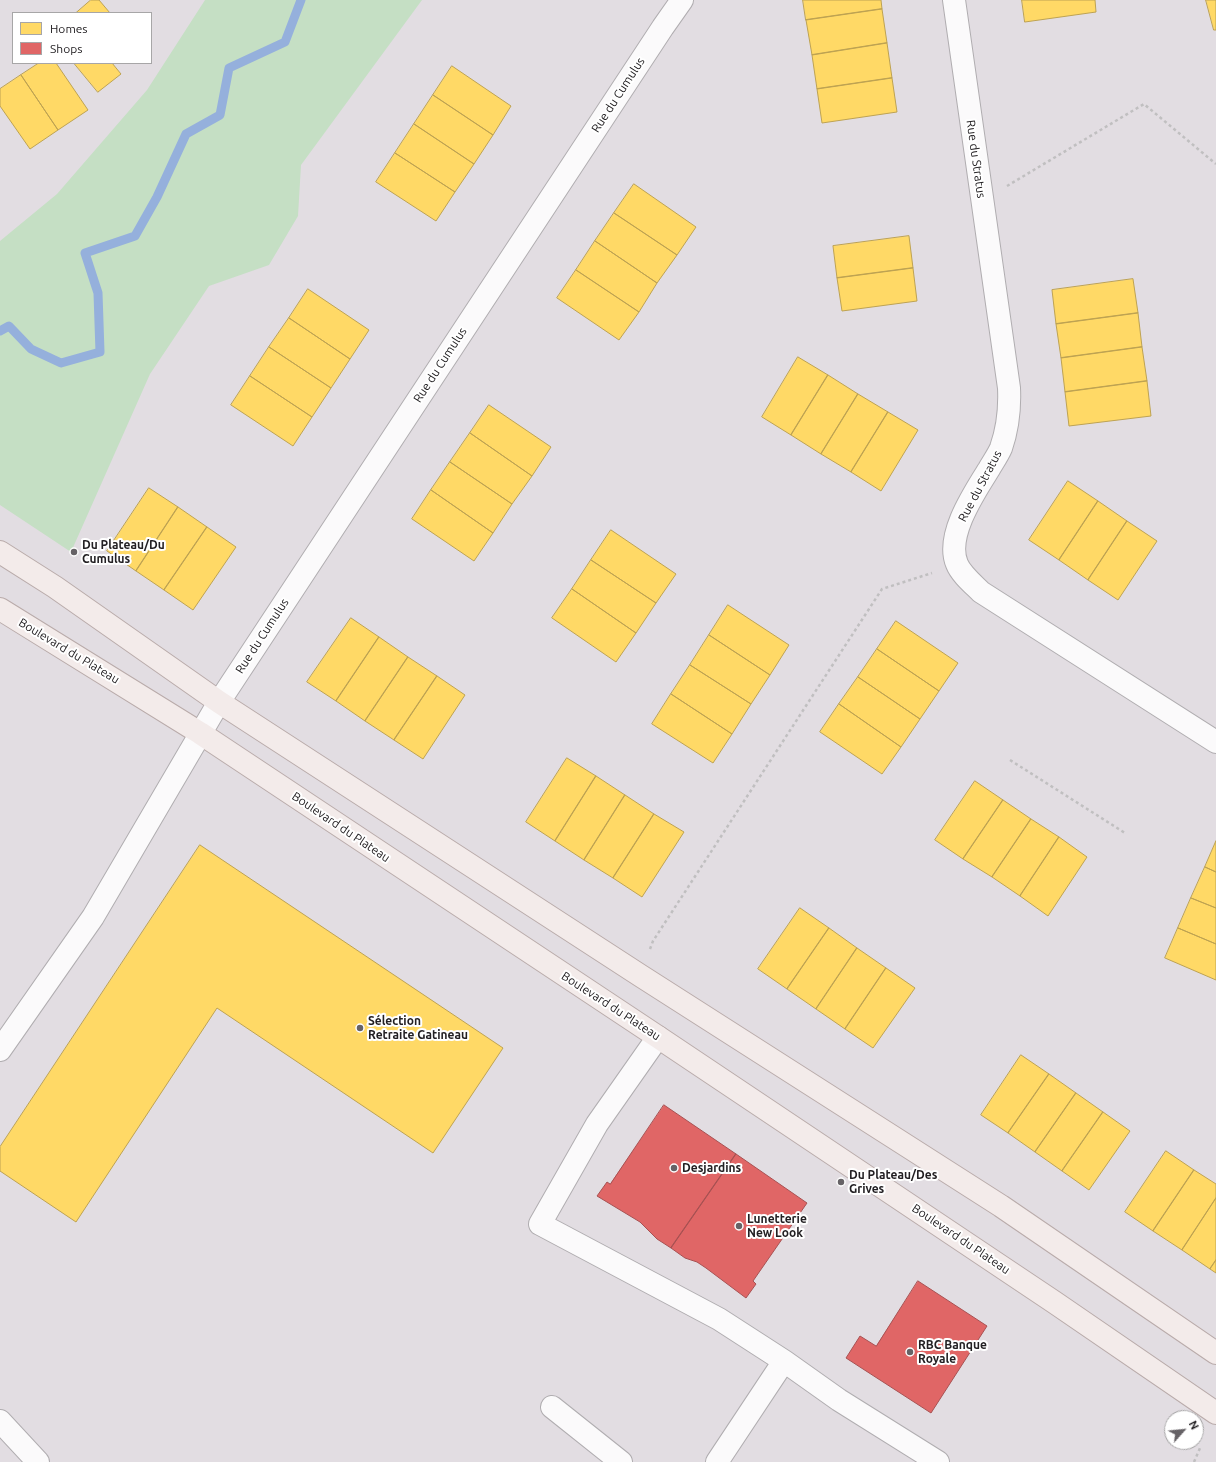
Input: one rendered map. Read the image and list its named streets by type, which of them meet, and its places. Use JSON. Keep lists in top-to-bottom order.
{
  "streets": {
    "main road": ["Boulevard du Plateau"],
    "street": ["Rue du Cumulus", "Rue du Stratus"]
  },
  "crossings": [
    ["Rue du Cumulus", "Boulevard du Plateau"]
  ],
  "places": [
    "Du Plateau/Du Cumulus",
    "Sélection Retraite Gatineau",
    "Desjardins",
    "Du Plateau/Des Grives",
    "Lunetterie New Look",
    "RBC Banque Royale"
  ],
  "legend": ["Homes", "Shops"],
  "north": "top right"
}
